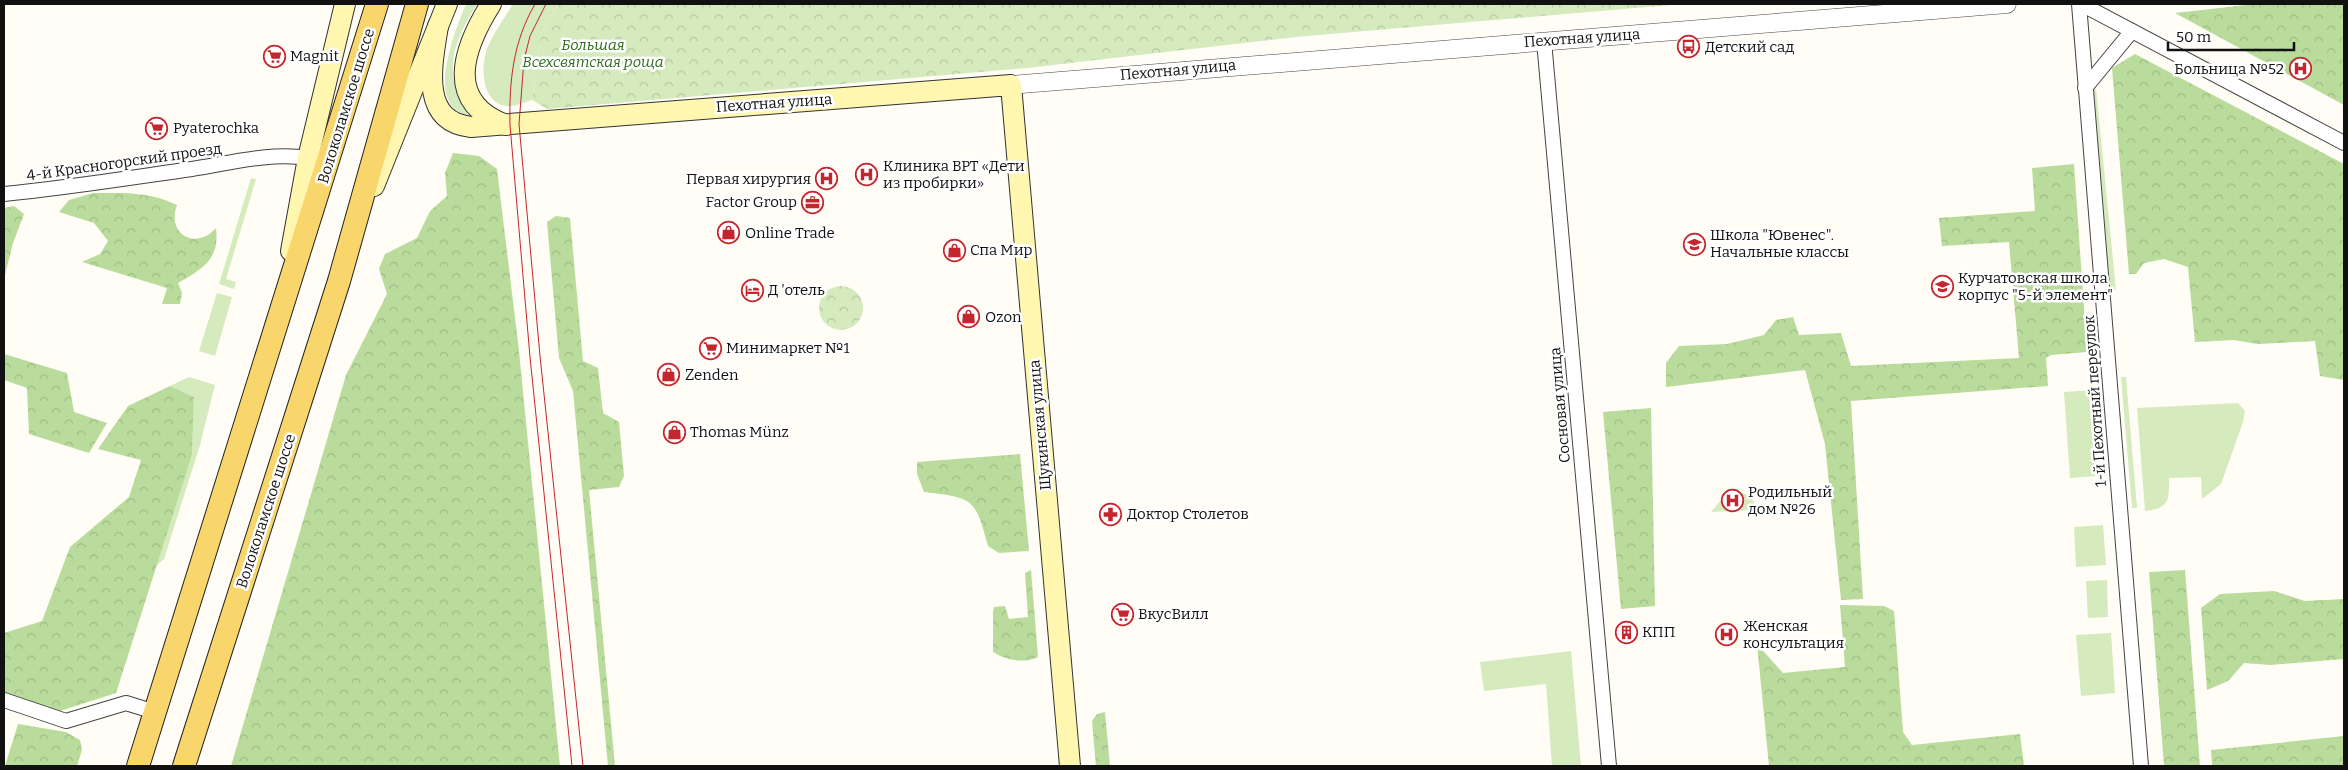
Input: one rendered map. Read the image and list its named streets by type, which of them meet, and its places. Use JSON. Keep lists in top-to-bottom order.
{
  "streets": {
    "main road": ["Пехотная улица", "Волоколамское шоссе", "Щукинская улица"],
    "street": ["4-й Красногорский проезд", "1-й Пехотный переулок", "Сосновая улица"]
  },
  "crossings": [
    ["Пехотная улица", "Волоколамское шоссе"],
    ["Пехотная улица", "Сосновая улица"],
    ["Пехотная улица", "Щукинская улица"],
    ["Волоколамское шоссе", "4-й Красногорский проезд"]
  ],
  "parks": ["Большая Всехсвятская роща"],
  "places": {
    "bus stop": ["Детский сад"],
    "supermarket": [
      "Magnit",
      "Pyaterochka",
      "Минимаркет №1",
      "ВкусВилл"
    ],
    "hospital": [
      "Больница №52",
      "Клиника ВРТ «Дети из пробирки»",
      "Первая хирургия",
      "Родильный дом №26",
      "Женская консультация"
    ],
    "office": ["Factor Group"],
    "shop": [
      "Online Trade",
      "Спа Мир",
      "Ozon",
      "Zenden",
      "Thomas Münz"
    ],
    "school or university": ["Школа \"Ювенес\". Начальные классы", "Курчатовская школа корпус \"5-й элемент\""],
    "hotel": ["Д 'отель"],
    "pharmacy": ["Доктор Столетов"],
    "building": ["КПП"]
  },
  "scale_bar": "50 m"
}
